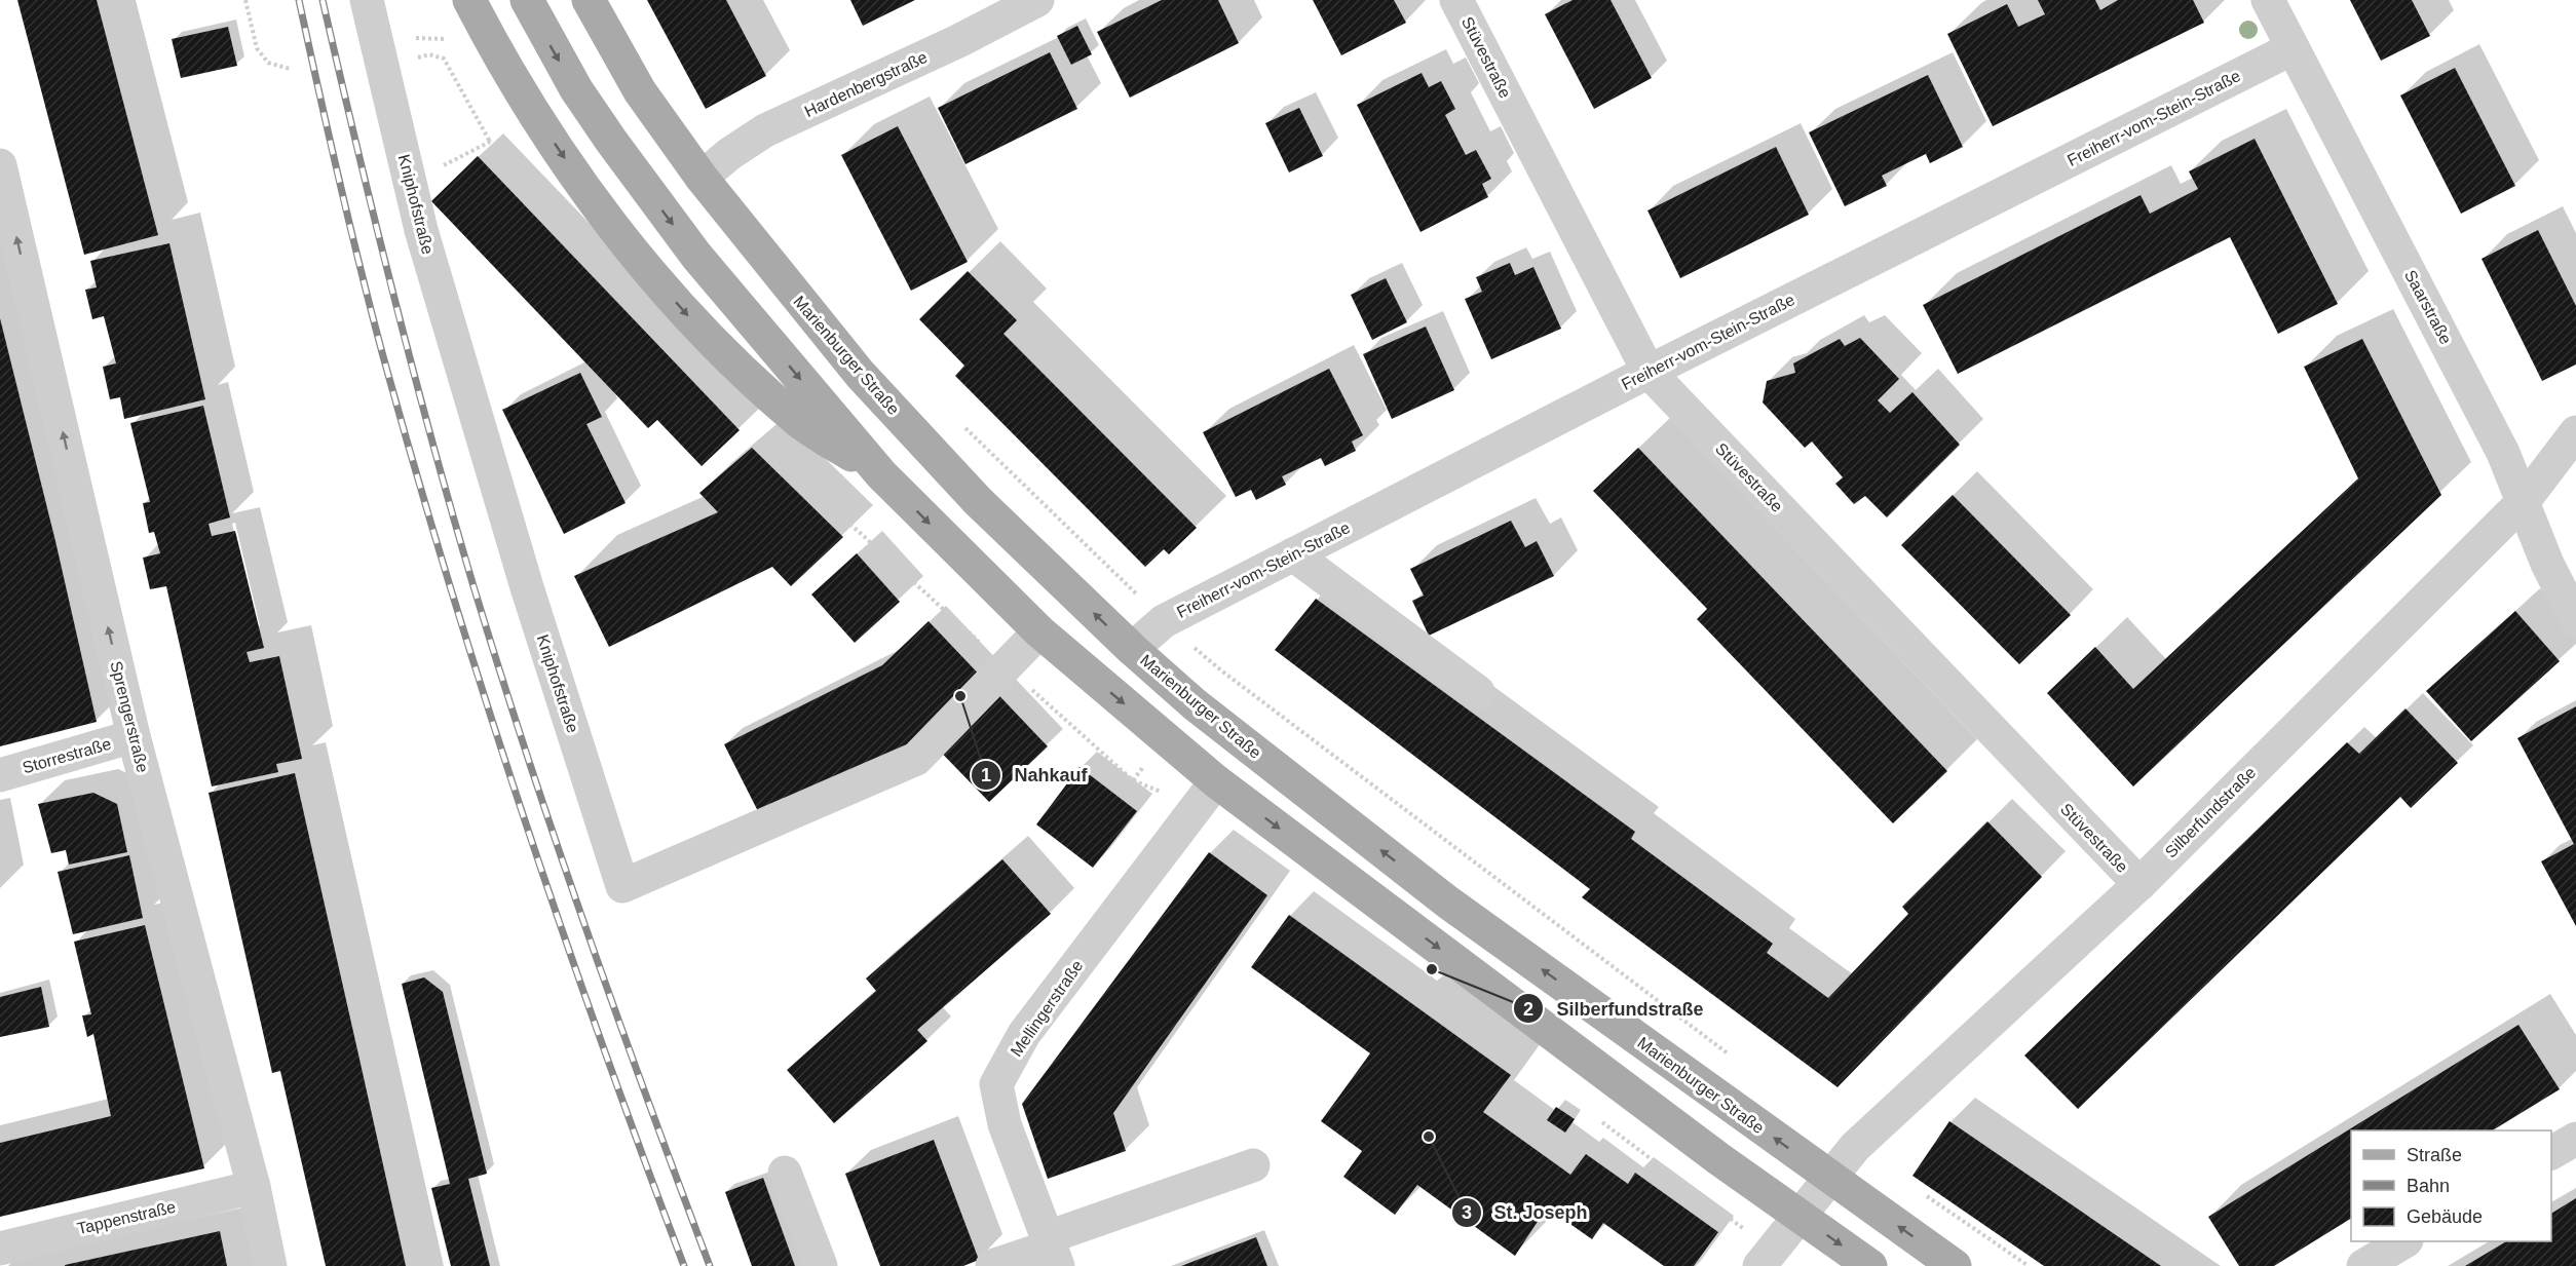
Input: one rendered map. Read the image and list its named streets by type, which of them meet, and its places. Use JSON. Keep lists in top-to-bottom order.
{
  "streets": {
    "main road": ["Marienburger Straße"],
    "street": [
      "Stüvestraße",
      "Hardenbergstraße",
      "Freiherr-vom-Stein-Straße",
      "Kniphofstraße",
      "Saarstraße",
      "Sprengerstraße",
      "Storrestraße",
      "Silberfundstraße",
      "Mellingerstraße",
      "Tappenstraße"
    ]
  },
  "crossings": [
    ["Stüvestraße", "Freiherr-vom-Stein-Straße"],
    ["Stüvestraße", "Silberfundstraße"],
    ["Hardenbergstraße", "Marienburger Straße"],
    ["Freiherr-vom-Stein-Straße", "Saarstraße"],
    ["Freiherr-vom-Stein-Straße", "Marienburger Straße"],
    ["Saarstraße", "Silberfundstraße"],
    ["Marienburger Straße", "Silberfundstraße"],
    ["Sprengerstraße", "Storrestraße"],
    ["Sprengerstraße", "Tappenstraße"]
  ],
  "one_way": ["Sprengerstraße"],
  "places": ["Nahkauf", "Silberfundstraße", "St. Joseph"],
  "legend": ["Straße", "Bahn", "Gebäude"]
}
